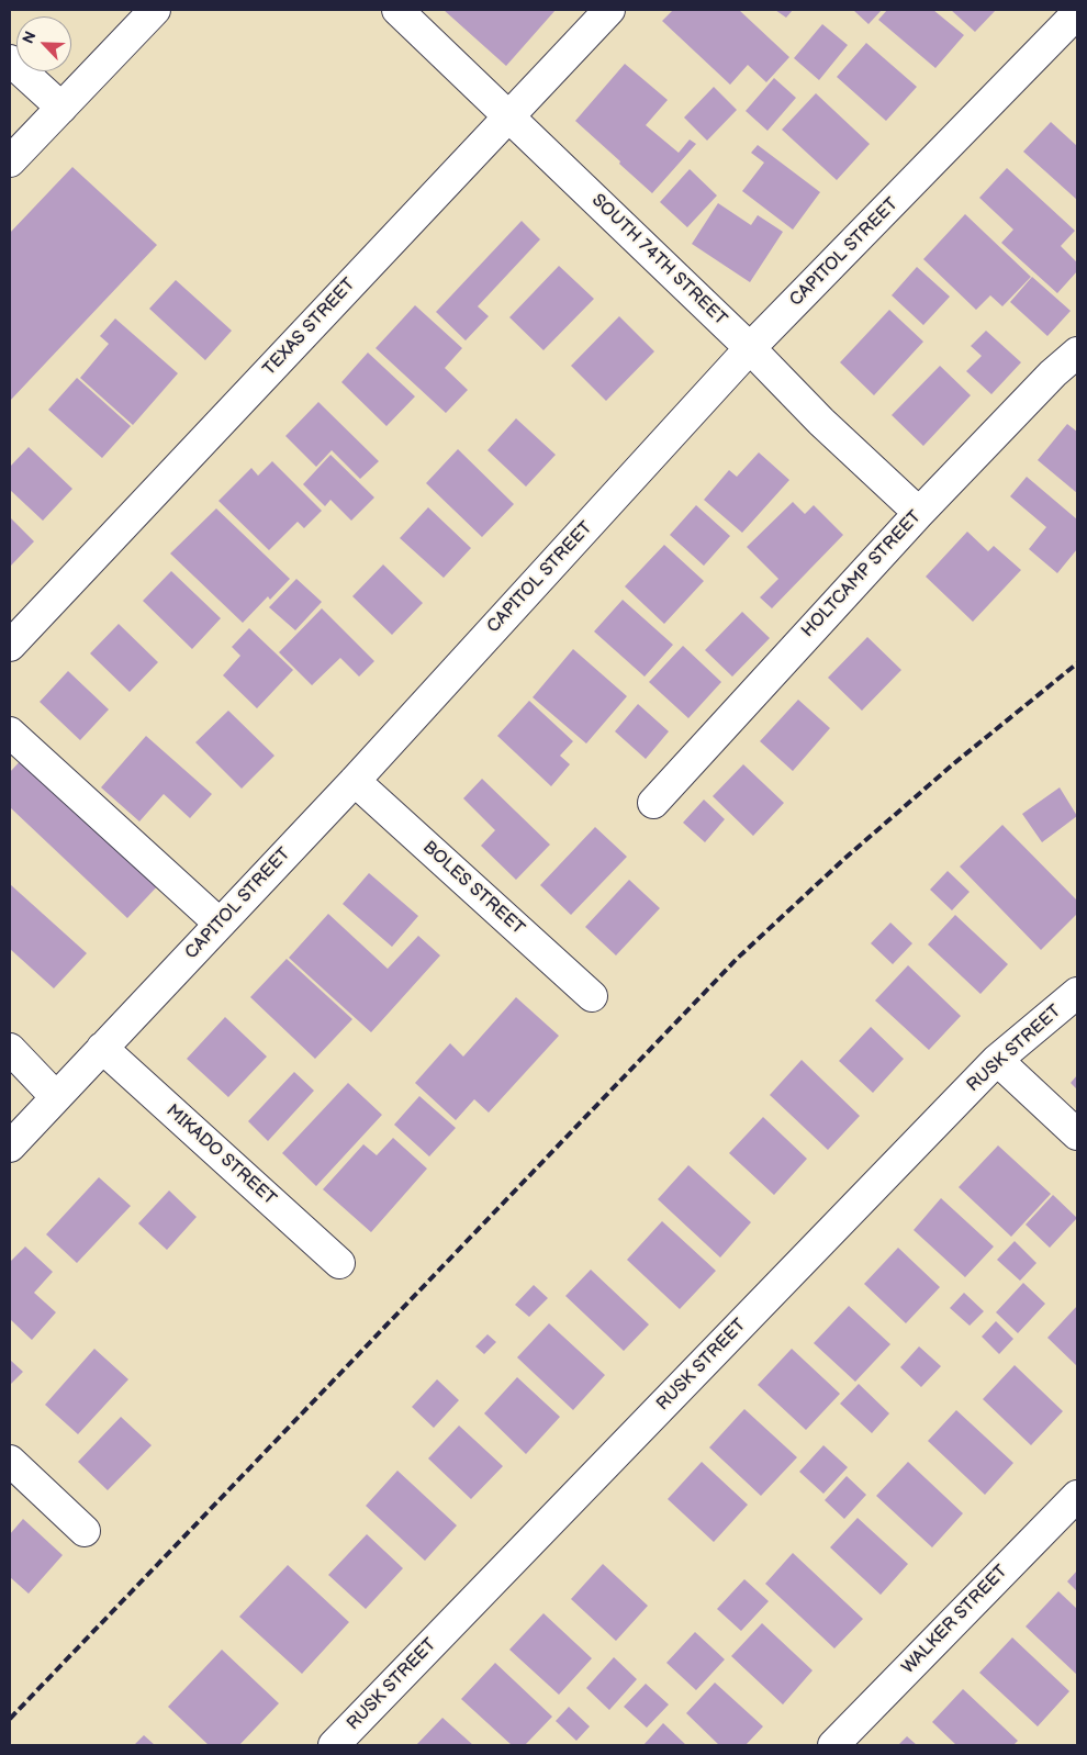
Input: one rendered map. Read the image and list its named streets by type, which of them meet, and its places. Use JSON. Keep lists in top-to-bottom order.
{
  "streets": {
    "street": [
      "CAPITOL STREET",
      "SOUTH 74TH STREET",
      "TEXAS STREET",
      "HOLTCAMP STREET",
      "BOLES STREET",
      "RUSK STREET",
      "MIKADO STREET",
      "WALKER STREET"
    ]
  },
  "crossings": [
    ["CAPITOL STREET", "SOUTH 74TH STREET"],
    ["CAPITOL STREET", "BOLES STREET"],
    ["CAPITOL STREET", "MIKADO STREET"],
    ["SOUTH 74TH STREET", "TEXAS STREET"],
    ["SOUTH 74TH STREET", "HOLTCAMP STREET"]
  ],
  "north": "top left"
}
